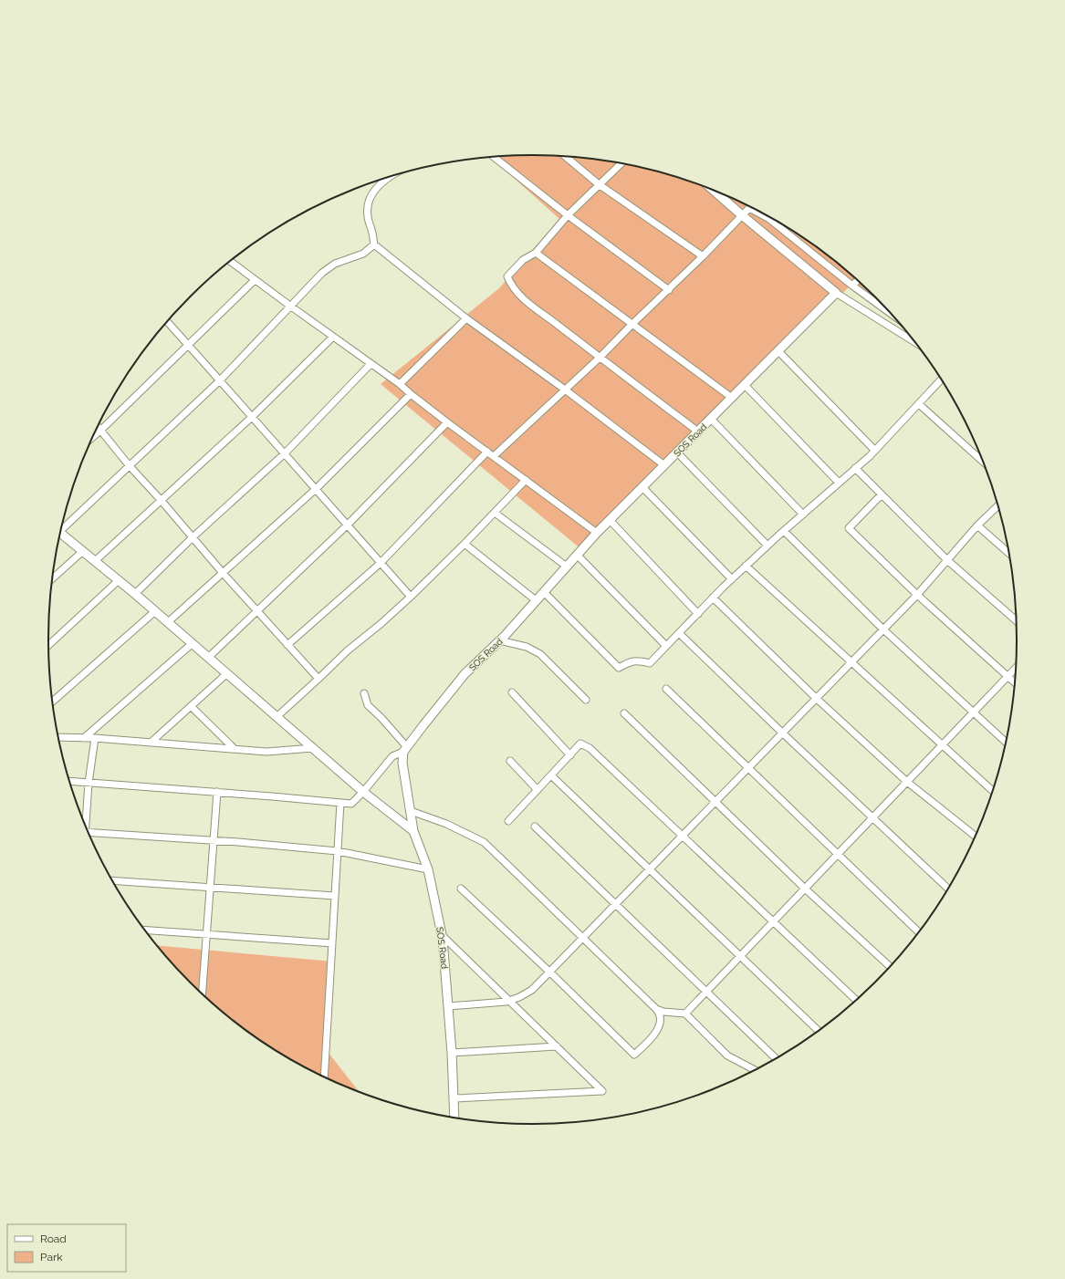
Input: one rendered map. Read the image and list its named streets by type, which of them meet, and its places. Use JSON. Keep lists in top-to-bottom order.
{
  "streets": {
    "street": ["SOS Road"]
  },
  "legend": ["Road", "Park"]
}
